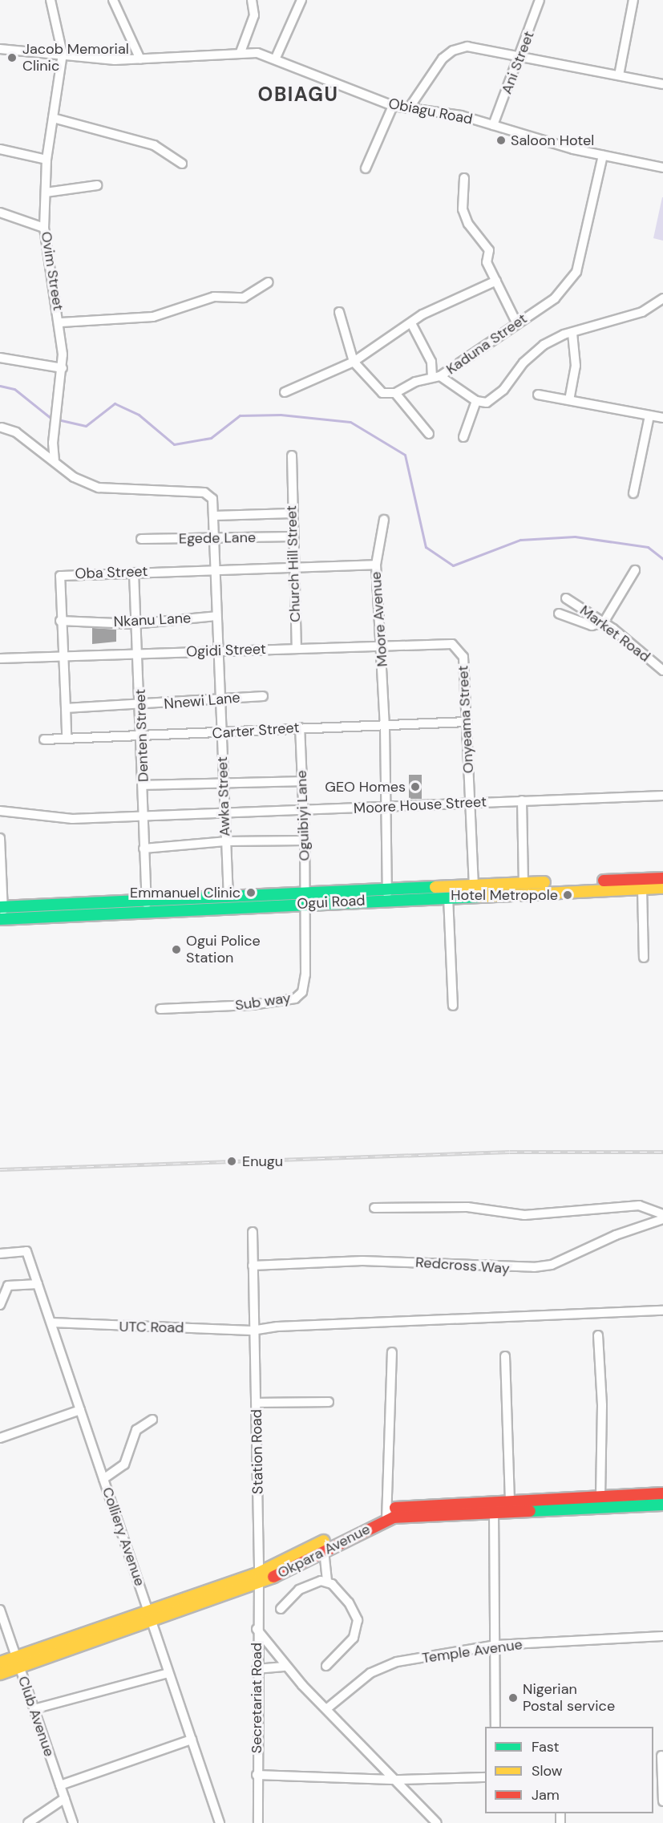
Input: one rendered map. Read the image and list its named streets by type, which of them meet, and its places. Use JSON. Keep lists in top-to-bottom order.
{
  "streets": {
    "main road": ["Ogui Road", "Okpara Avenue"],
    "street": [
      "Ani Street",
      "Obiagu Road",
      "Ovim Street",
      "Kaduna Street",
      "Egede Lane",
      "Church Hill Street",
      "Oba Street",
      "Moore Avenue",
      "Nkanu Lane",
      "Market Road",
      "Ogidi Street",
      "Nnewi Lane",
      "Onyeama Street",
      "Carter Street",
      "Denten Street",
      "Awka Street",
      "Moore House Street",
      "Oguibiyi Lane",
      "Sub way",
      "Redcross Way",
      "UTC Road",
      "Station Road",
      "Colliery Avenue",
      "Temple Avenue",
      "Secretariat Road",
      "Club Avenue"
    ]
  },
  "crossings": [
    ["Ani Street", "Obiagu Road"],
    ["Obiagu Road", "Ovim Street"],
    ["Obiagu Road", "Kaduna Street"],
    ["Ovim Street", "Awka Street"],
    ["Egede Lane", "Church Hill Street"],
    ["Egede Lane", "Awka Street"],
    ["Church Hill Street", "Moore Avenue"],
    ["Church Hill Street", "Ogidi Street"],
    ["Oba Street", "Moore Avenue"],
    ["Oba Street", "Nkanu Lane"],
    ["Oba Street", "Ogidi Street"],
    ["Oba Street", "Nnewi Lane"],
    ["Oba Street", "Carter Street"],
    ["Oba Street", "Denten Street"],
    ["Oba Street", "Awka Street"],
    ["Moore Avenue", "Ogidi Street"],
    ["Moore Avenue", "Carter Street"],
    ["Moore Avenue", "Awka Street"],
    ["Nkanu Lane", "Denten Street"],
    ["Nkanu Lane", "Awka Street"],
    ["Ogidi Street", "Onyeama Street"],
    ["Ogidi Street", "Denten Street"],
    ["Ogidi Street", "Awka Street"],
    ["Nnewi Lane", "Denten Street"],
    ["Nnewi Lane", "Awka Street"],
    ["Onyeama Street", "Carter Street"],
    ["Onyeama Street", "Moore House Street"],
    ["Onyeama Street", "Ogui Road"],
    ["Carter Street", "Denten Street"],
    ["Carter Street", "Awka Street"],
    ["Carter Street", "Oguibiyi Lane"],
    ["Denten Street", "Moore House Street"],
    ["Denten Street", "Ogui Road"],
    ["Awka Street", "Moore House Street"],
    ["Awka Street", "Ogui Road"],
    ["Moore House Street", "Oguibiyi Lane"],
    ["Oguibiyi Lane", "Ogui Road"],
    ["Oguibiyi Lane", "Sub way"],
    ["Ogui Road", "Sub way"],
    ["Redcross Way", "Station Road"],
    ["UTC Road", "Station Road"],
    ["UTC Road", "Colliery Avenue"],
    ["Station Road", "Okpara Avenue"],
    ["Station Road", "Secretariat Road"],
    ["Colliery Avenue", "Okpara Avenue"],
    ["Okpara Avenue", "Secretariat Road"],
    ["Okpara Avenue", "Club Avenue"],
    ["Temple Avenue", "Secretariat Road"]
  ],
  "districts": ["OBIAGU"],
  "places": [
    "Jacob Memorial Clinic",
    "Saloon Hotel",
    "GEO Homes",
    "Emmanuel Clinic",
    "Hotel Metropole",
    "Ogui Police Station",
    "Enugu",
    "Nigerian Postal service"
  ],
  "legend": ["Fast", "Slow", "Jam"]
}
